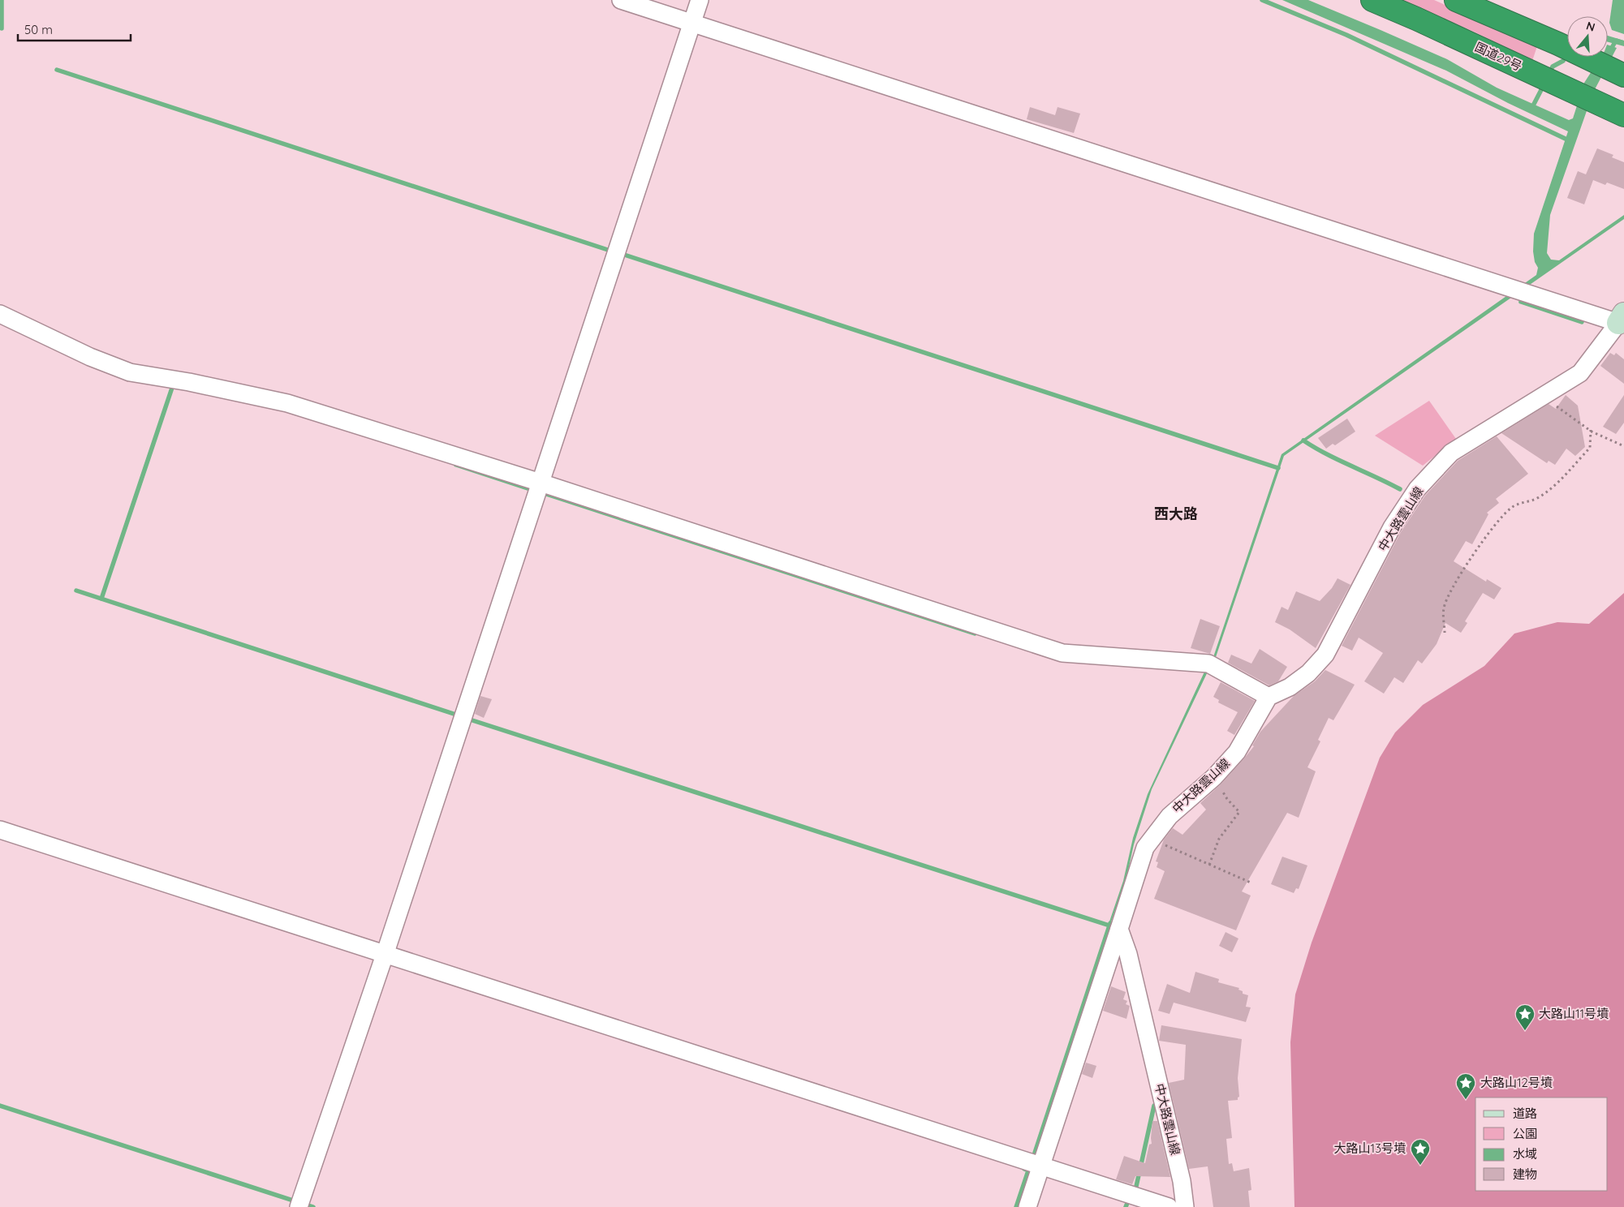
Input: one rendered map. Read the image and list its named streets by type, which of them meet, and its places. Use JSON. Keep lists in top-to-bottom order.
{
  "streets": {
    "highway": ["国道29号"],
    "street": ["中大路雲山線"]
  },
  "districts": ["西大路"],
  "places": {
    "place": ["大路山11号墳", "大路山12号墳", "大路山13号墳"]
  },
  "legend": [
    "道路",
    "公園",
    "水域",
    "建物"
  ],
  "scale_bar": "50 m",
  "north": "top"
}
